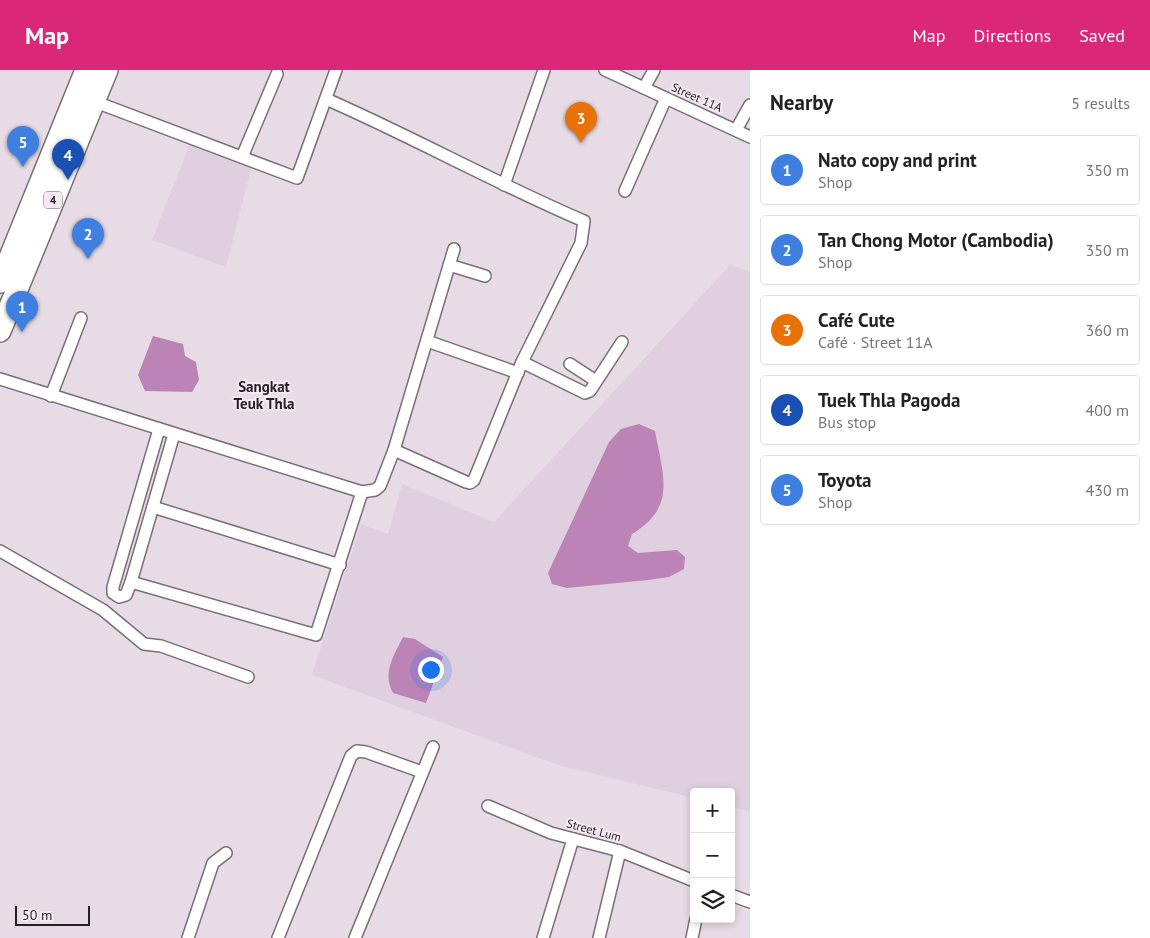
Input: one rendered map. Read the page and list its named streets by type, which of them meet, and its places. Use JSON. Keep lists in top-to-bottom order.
{
  "streets": {
    "highway": ["4"],
    "street": ["Street 11A", "Street Lum"]
  },
  "districts": ["Sangkat Teuk Thla"],
  "scale_bar": "50 m",
  "page": {
    "header": "Map",
    "nav": ["Map", "Directions", "Saved"],
    "heading": ["Nearby", "5 results"],
    "pins": [
      "3",
      "5",
      "4",
      "2",
      "1"
    ],
    "list": [
      {
        "mark": "1",
        "name": "Nato copy and print",
        "note": "Shop",
        "value": "350 m"
      },
      {
        "mark": "2",
        "name": "Tan Chong Motor (Cambodia)",
        "note": "Shop",
        "value": "350 m"
      },
      {
        "mark": "3",
        "name": "Café Cute",
        "note": "Café · Street 11A",
        "value": "360 m"
      },
      {
        "mark": "4",
        "name": "Tuek Thla Pagoda",
        "note": "Bus stop",
        "value": "400 m"
      },
      {
        "mark": "5",
        "name": "Toyota",
        "note": "Shop",
        "value": "430 m"
      }
    ],
    "map_buttons": ["+", "−"],
    "scale": "50 m"
  }
}
